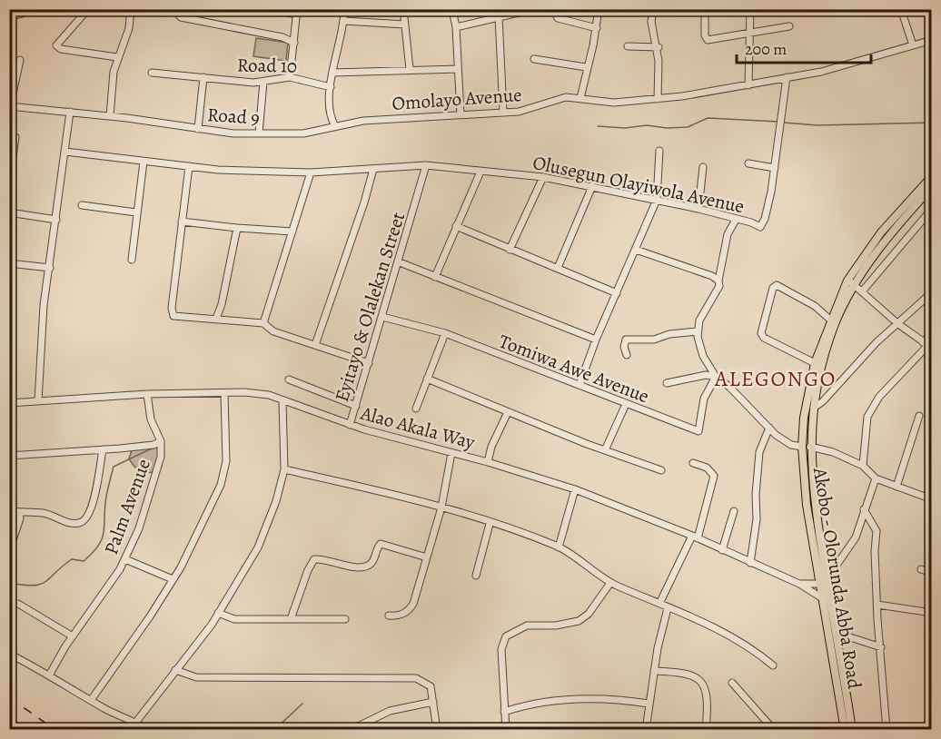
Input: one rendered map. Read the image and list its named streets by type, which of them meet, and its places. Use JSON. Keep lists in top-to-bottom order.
{
  "streets": {
    "main road": ["Akobo - Olorunda Abba Road"],
    "street": [
      "Road 10",
      "Omolayo Avenue",
      "Road 9",
      "Olusegun Olayiwola Avenue",
      "Eyitayo & Olalekan Street",
      "Tomiwa Awe Avenue",
      "Alao Akala Way",
      "Palm Avenue"
    ]
  },
  "crossings": [
    ["Omolayo Avenue", "Road 9"],
    ["Omolayo Avenue", "Olusegun Olayiwola Avenue"],
    ["Olusegun Olayiwola Avenue", "Eyitayo & Olalekan Street"],
    ["Eyitayo & Olalekan Street", "Tomiwa Awe Avenue"],
    ["Eyitayo & Olalekan Street", "Alao Akala Way"],
    ["Alao Akala Way", "Palm Avenue"],
    ["Alao Akala Way", "Akobo - Olorunda Abba Road"]
  ],
  "districts": ["ALEGONGO"],
  "scale_bar": "200 m"
}
